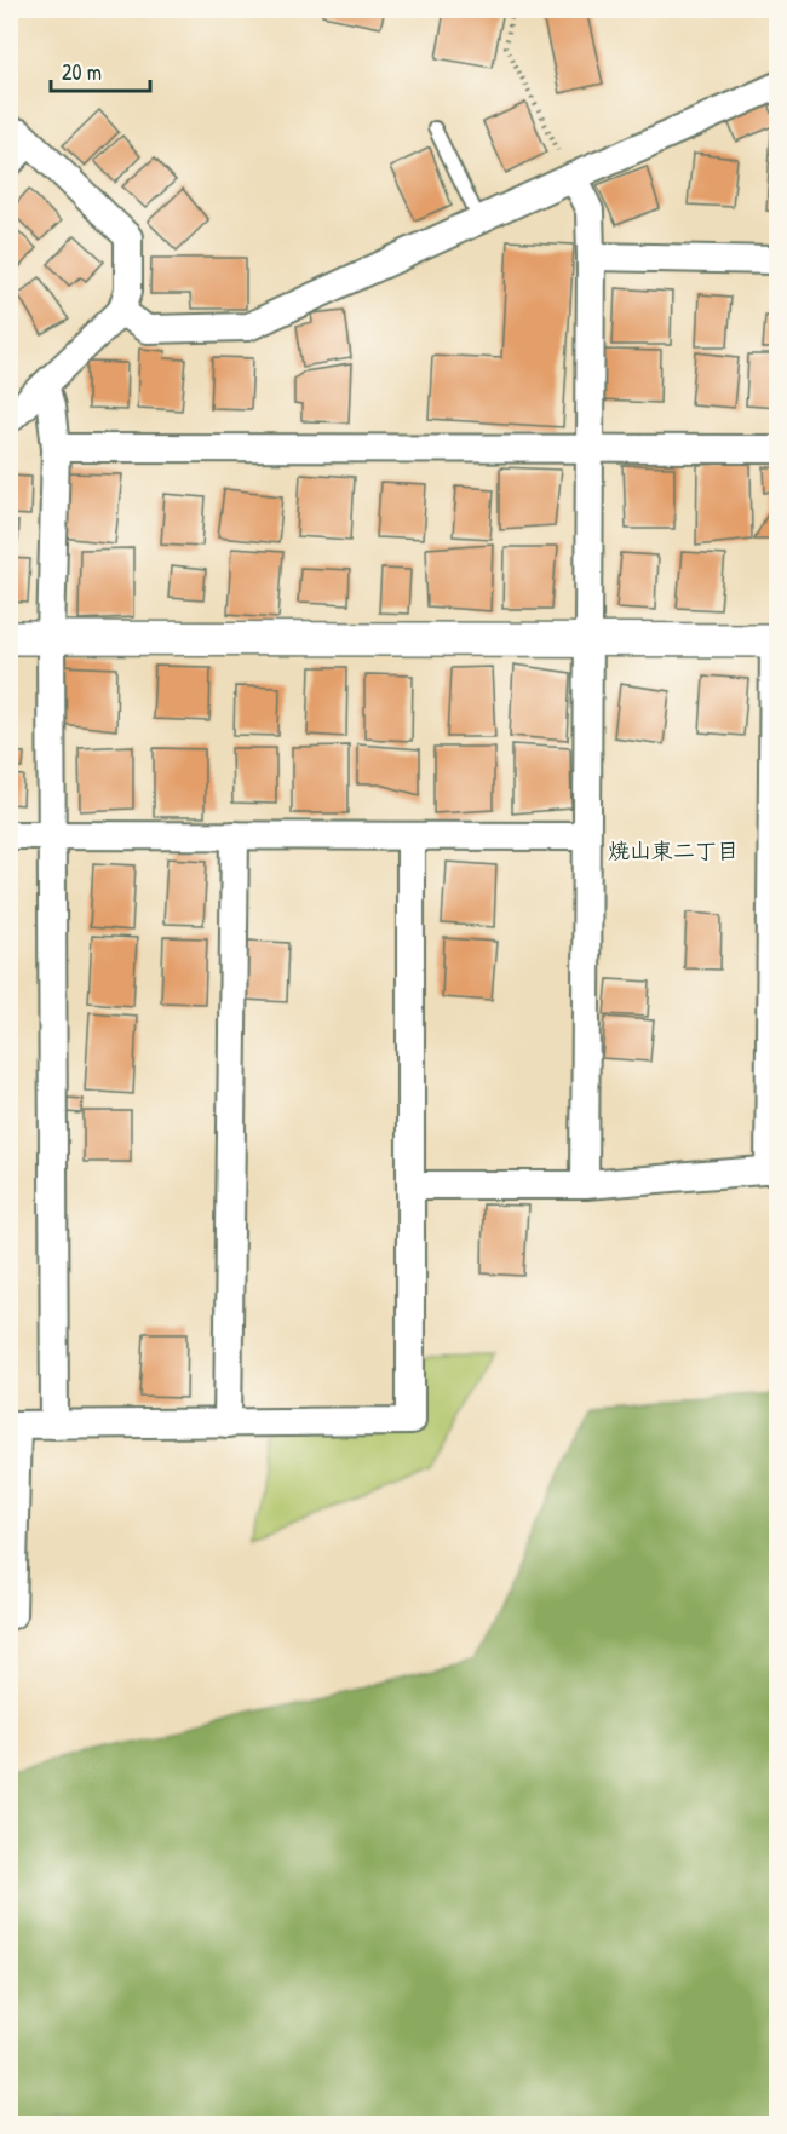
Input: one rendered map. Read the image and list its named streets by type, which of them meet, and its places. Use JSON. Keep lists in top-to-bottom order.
{
  "districts": ["焼山東二丁目"],
  "scale_bar": "20 m"
}
